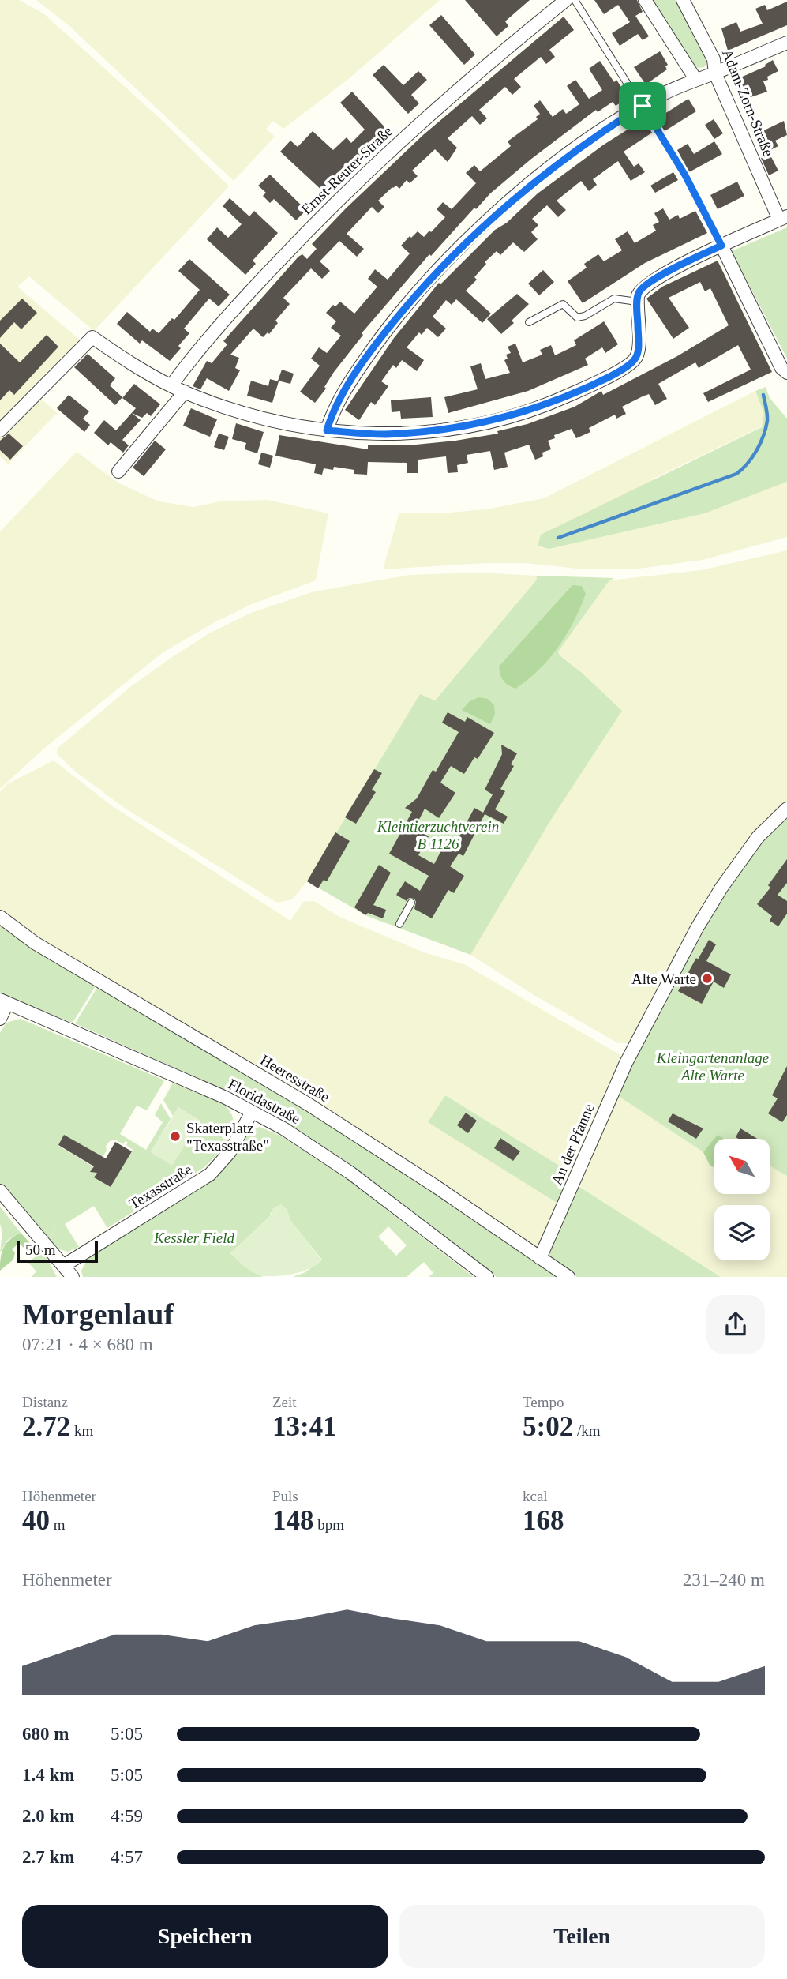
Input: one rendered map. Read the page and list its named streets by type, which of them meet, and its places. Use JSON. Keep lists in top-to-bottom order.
{
  "streets": {
    "street": [
      "Adam-Zorn-Straße",
      "Ernst-Reuter-Straße",
      "Heeresstraße",
      "Floridastraße",
      "An der Pfanne",
      "Texasstraße"
    ]
  },
  "crossings": [
    ["Heeresstraße", "An der Pfanne"],
    ["Floridastraße", "Texasstraße"]
  ],
  "parks": ["Kleintierzuchtverein B 1126", "Kleingartenanlage Alte Warte", "Kessler Field"],
  "places": ["Alte Warte", "Skaterplatz \"Texasstraße\""],
  "scale_bar": "50 m",
  "north": "top left",
  "page": {
    "scale": "50 m",
    "heading": ["Morgenlauf", "07:21 · 4 × 680 m"],
    "stats": [
      ["Distanz", "2.72 km"],
      ["Zeit", "13:41"],
      ["Tempo", "5:02 /km"],
      ["Höhenmeter", "40 m"],
      ["Puls", "148 bpm"],
      ["kcal", "168"]
    ],
    "chart": ["Höhenmeter", "231–240 m"],
    "list": [
      {
        "name": "680 m",
        "note": "5:05"
      },
      {
        "name": "1.4 km",
        "note": "5:05"
      },
      {
        "name": "2.0 km",
        "note": "4:59"
      },
      {
        "name": "2.7 km",
        "note": "4:57"
      }
    ],
    "buttons": ["Speichern", "Teilen"]
  }
}
